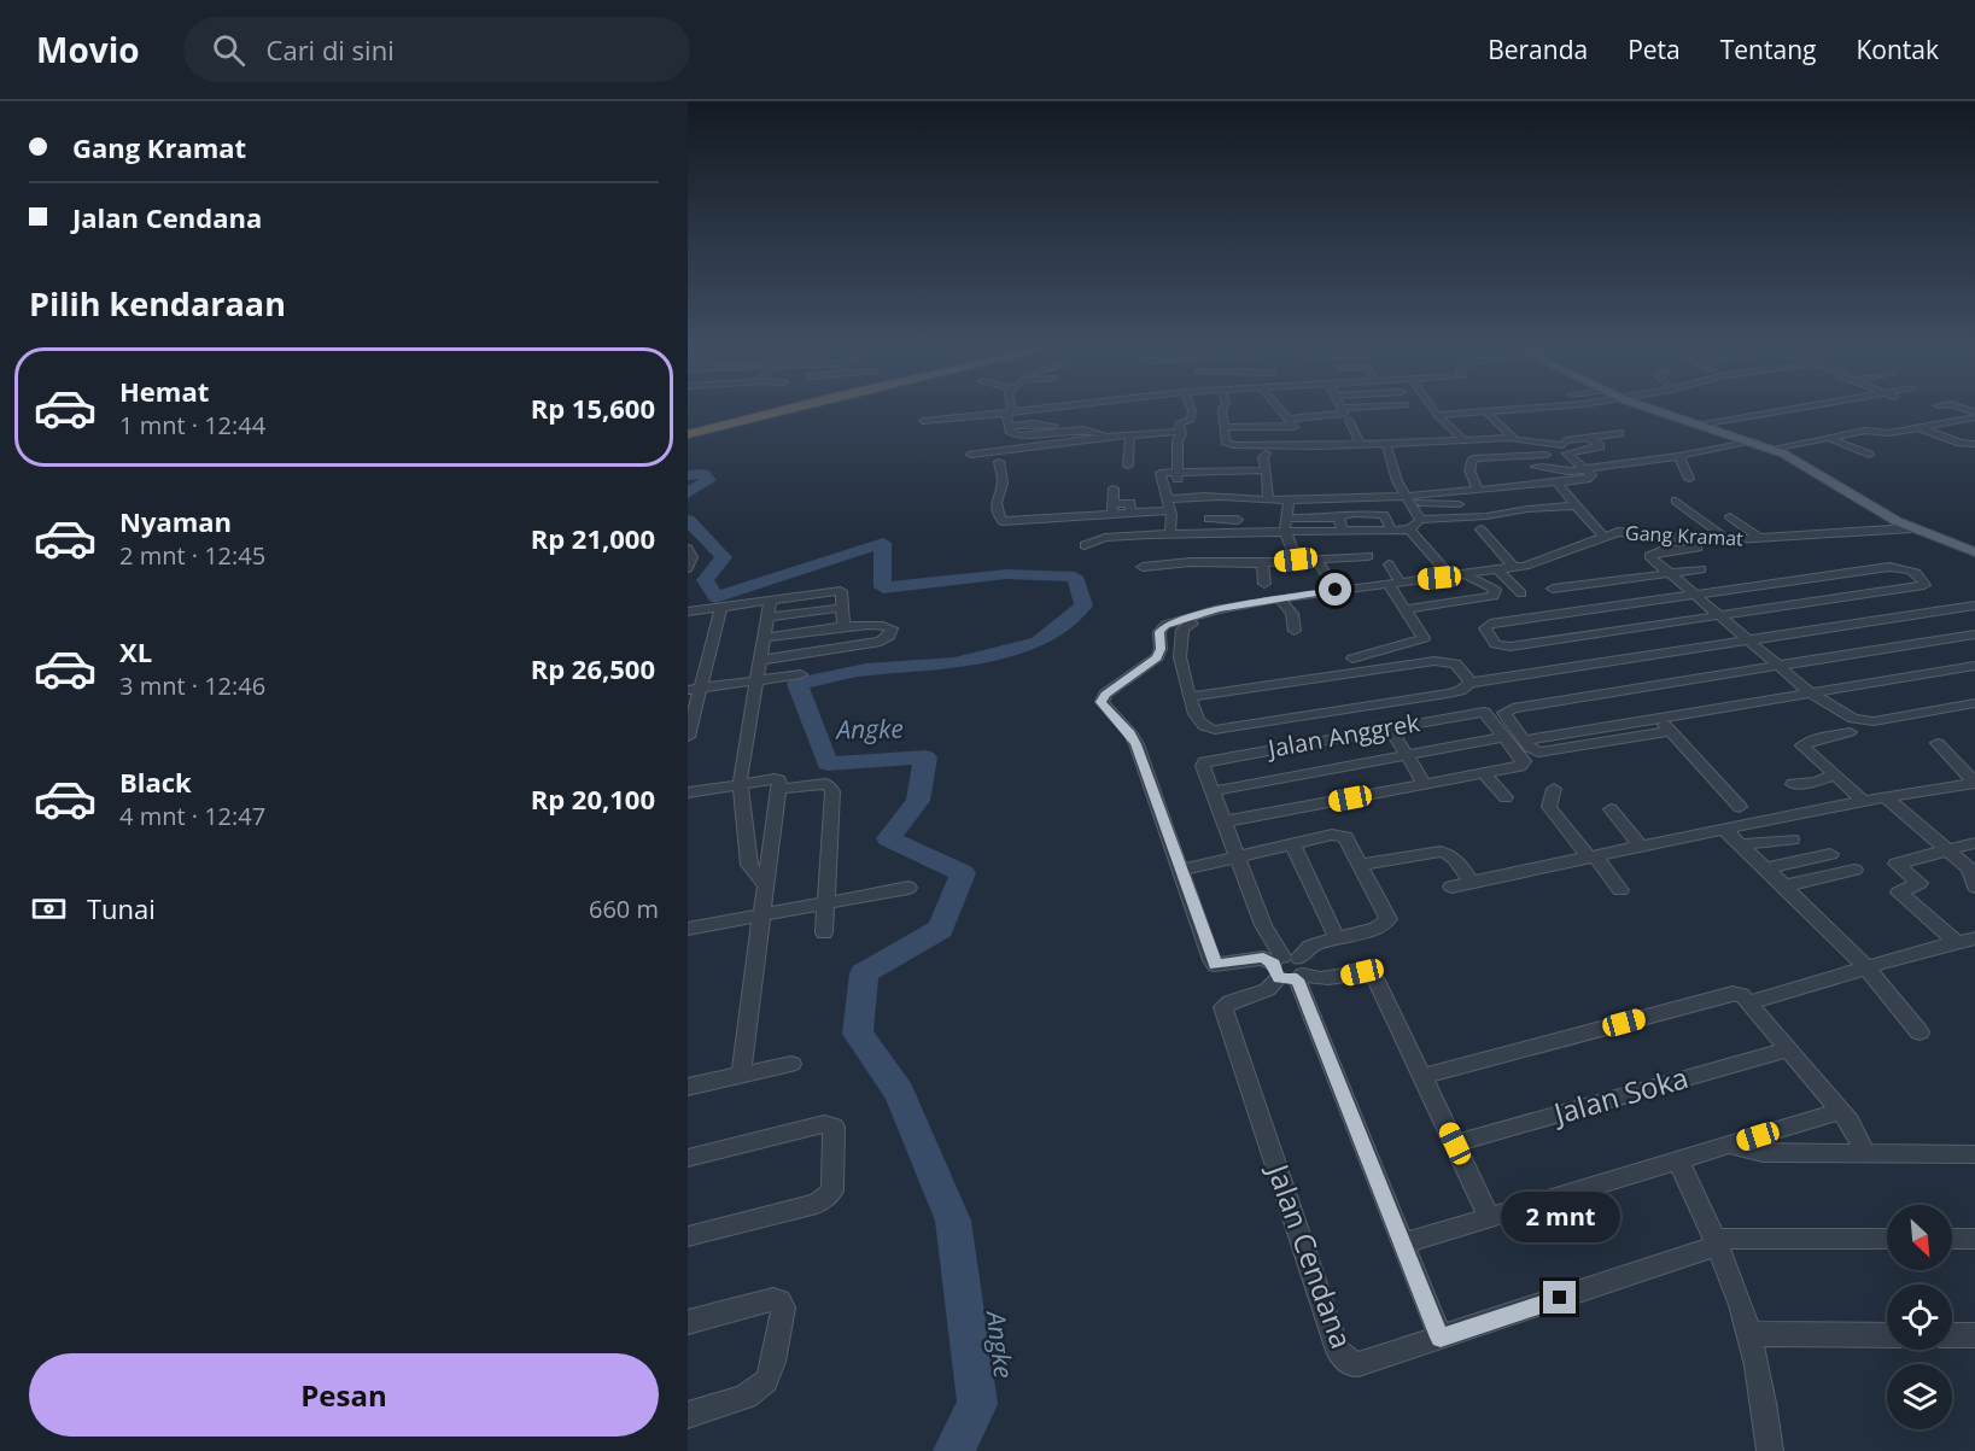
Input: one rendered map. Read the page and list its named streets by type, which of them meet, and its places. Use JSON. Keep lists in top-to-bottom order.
{
  "streets": {
    "street": [
      "Gang Kramat",
      "Jalan Anggrek",
      "Jalan Soka",
      "Jalan Cendana"
    ]
  },
  "water": ["Angke"],
  "north": "bottom right",
  "page": {
    "header": "Movio",
    "search": "Cari di sini",
    "nav": [
      "Beranda",
      "Peta",
      "Tentang",
      "Kontak"
    ],
    "banner": ["Gang Kramat", "Jalan Cendana"],
    "heading": "Pilih kendaraan",
    "list": [
      {
        "name": "Hemat",
        "note": "1 mnt · 12:44",
        "value": "Rp 15,600"
      },
      {
        "name": "Nyaman",
        "note": "2 mnt · 12:45",
        "value": "Rp 21,000"
      },
      {
        "name": "XL",
        "note": "3 mnt · 12:46",
        "value": "Rp 26,500"
      },
      {
        "name": "Black",
        "note": "4 mnt · 12:47",
        "value": "Rp 20,100"
      }
    ],
    "pay": ["Tunai", "660 m"],
    "bubble": "2 mnt",
    "buttons": "Pesan"
  }
}
